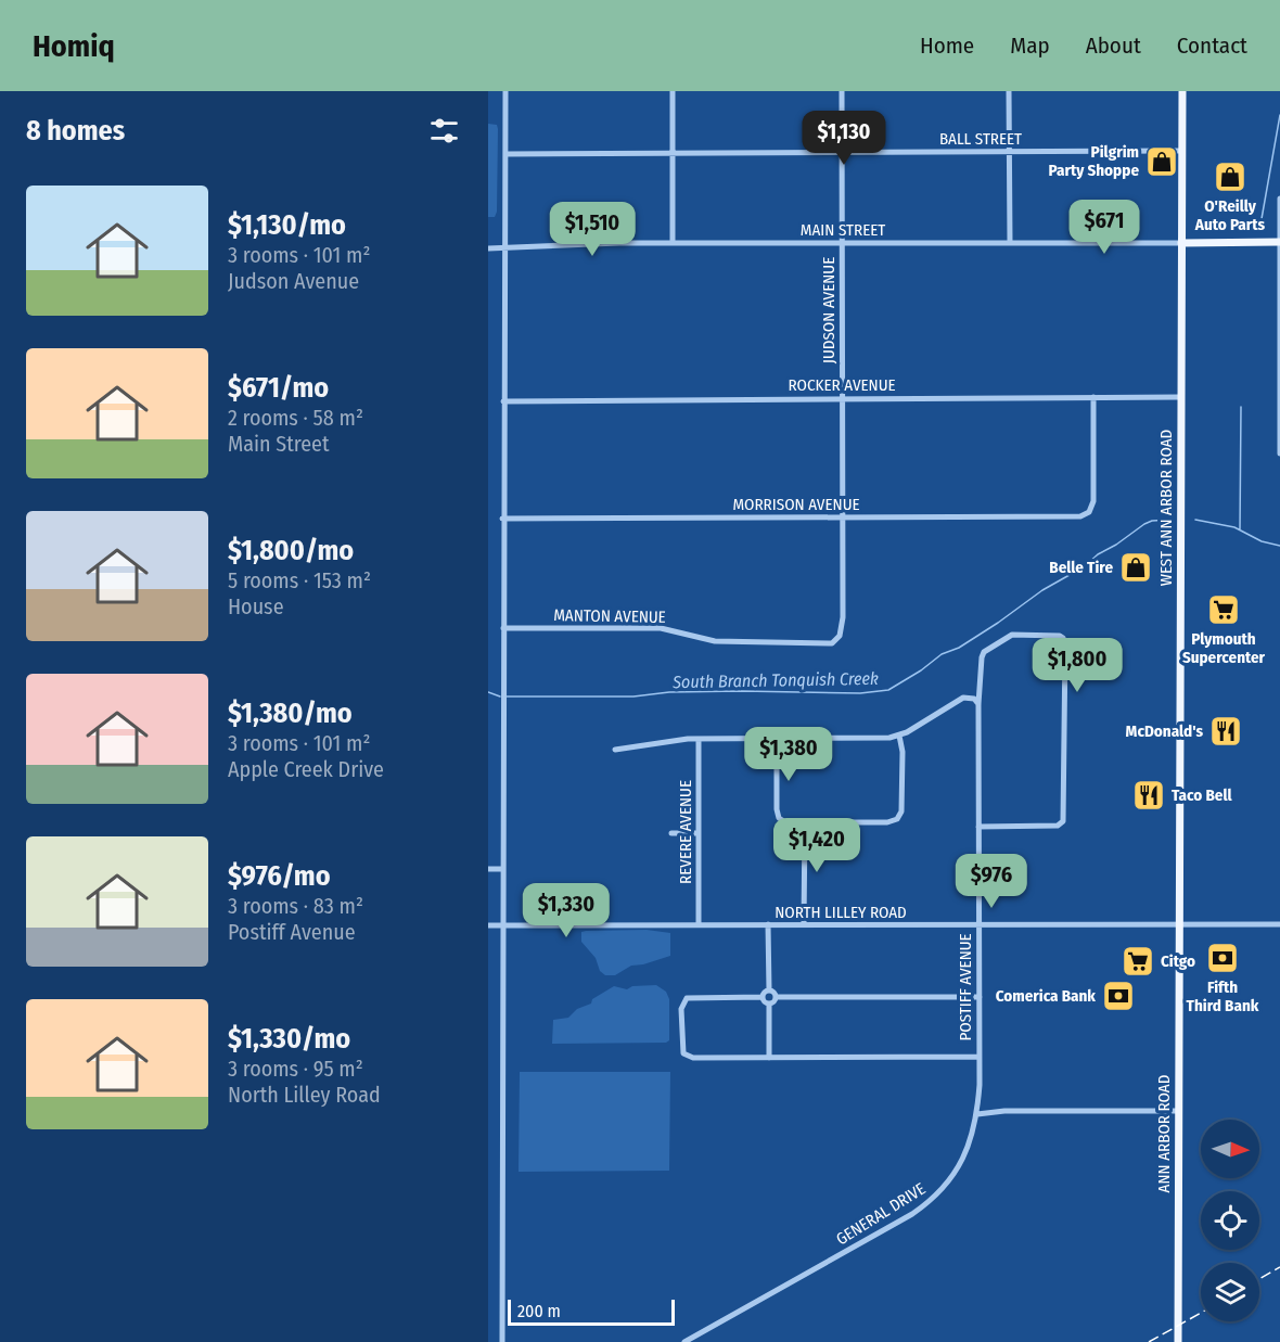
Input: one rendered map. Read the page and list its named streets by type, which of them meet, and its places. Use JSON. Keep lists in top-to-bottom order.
{
  "streets": {
    "main road": ["WEST ANN ARBOR ROAD", "ANN ARBOR ROAD"],
    "street": [
      "BALL STREET",
      "MAIN STREET",
      "JUDSON AVENUE",
      "ROCKER AVENUE",
      "MORRISON AVENUE",
      "MANTON AVENUE",
      "REVERE AVENUE",
      "NORTH LILLEY ROAD",
      "POSTIFF AVENUE",
      "GENERAL DRIVE"
    ]
  },
  "crossings": [
    ["BALL STREET", "JUDSON AVENUE"],
    ["BALL STREET", "WEST ANN ARBOR ROAD"],
    ["MAIN STREET", "JUDSON AVENUE"],
    ["MAIN STREET", "WEST ANN ARBOR ROAD"],
    ["JUDSON AVENUE", "ROCKER AVENUE"],
    ["JUDSON AVENUE", "MORRISON AVENUE"],
    ["JUDSON AVENUE", "MANTON AVENUE"],
    ["ROCKER AVENUE", "MORRISON AVENUE"],
    ["ROCKER AVENUE", "WEST ANN ARBOR ROAD"],
    ["WEST ANN ARBOR ROAD", "NORTH LILLEY ROAD"],
    ["WEST ANN ARBOR ROAD", "ANN ARBOR ROAD"],
    ["REVERE AVENUE", "NORTH LILLEY ROAD"],
    ["NORTH LILLEY ROAD", "POSTIFF AVENUE"],
    ["NORTH LILLEY ROAD", "ANN ARBOR ROAD"],
    ["POSTIFF AVENUE", "GENERAL DRIVE"]
  ],
  "water": ["South Branch Tonquish Creek"],
  "places": {
    "shop": ["Pilgrim Party Shoppe", "O'Reilly Auto Parts", "Belle Tire"],
    "supermarket": ["Plymouth Supercenter", "Citgo"],
    "restaurant": ["McDonald's", "Taco Bell"],
    "bank": ["Fifth Third Bank", "Comerica Bank"]
  },
  "scale_bar": "200 m",
  "north": "right",
  "page": {
    "header": "Homiq",
    "nav": [
      "Home",
      "Map",
      "About",
      "Contact"
    ],
    "heading": "8 homes",
    "price": [
      "$1,130",
      "$671",
      "$1,510",
      "$1,800",
      "$1,380",
      "$1,420",
      "$976",
      "$1,330"
    ],
    "list": [
      {
        "name": "$1,130/mo",
        "note": "3 rooms · 101 m² · Judson Avenue"
      },
      {
        "name": "$671/mo",
        "note": "2 rooms · 58 m² · Main Street"
      },
      {
        "name": "$1,800/mo",
        "note": "5 rooms · 153 m² · House"
      },
      {
        "name": "$1,380/mo",
        "note": "3 rooms · 101 m² · Apple Creek Drive"
      },
      {
        "name": "$976/mo",
        "note": "3 rooms · 83 m² · Postiff Avenue"
      },
      {
        "name": "$1,330/mo",
        "note": "3 rooms · 95 m² · North Lilley Road"
      }
    ],
    "scale": "200 m"
  }
}
